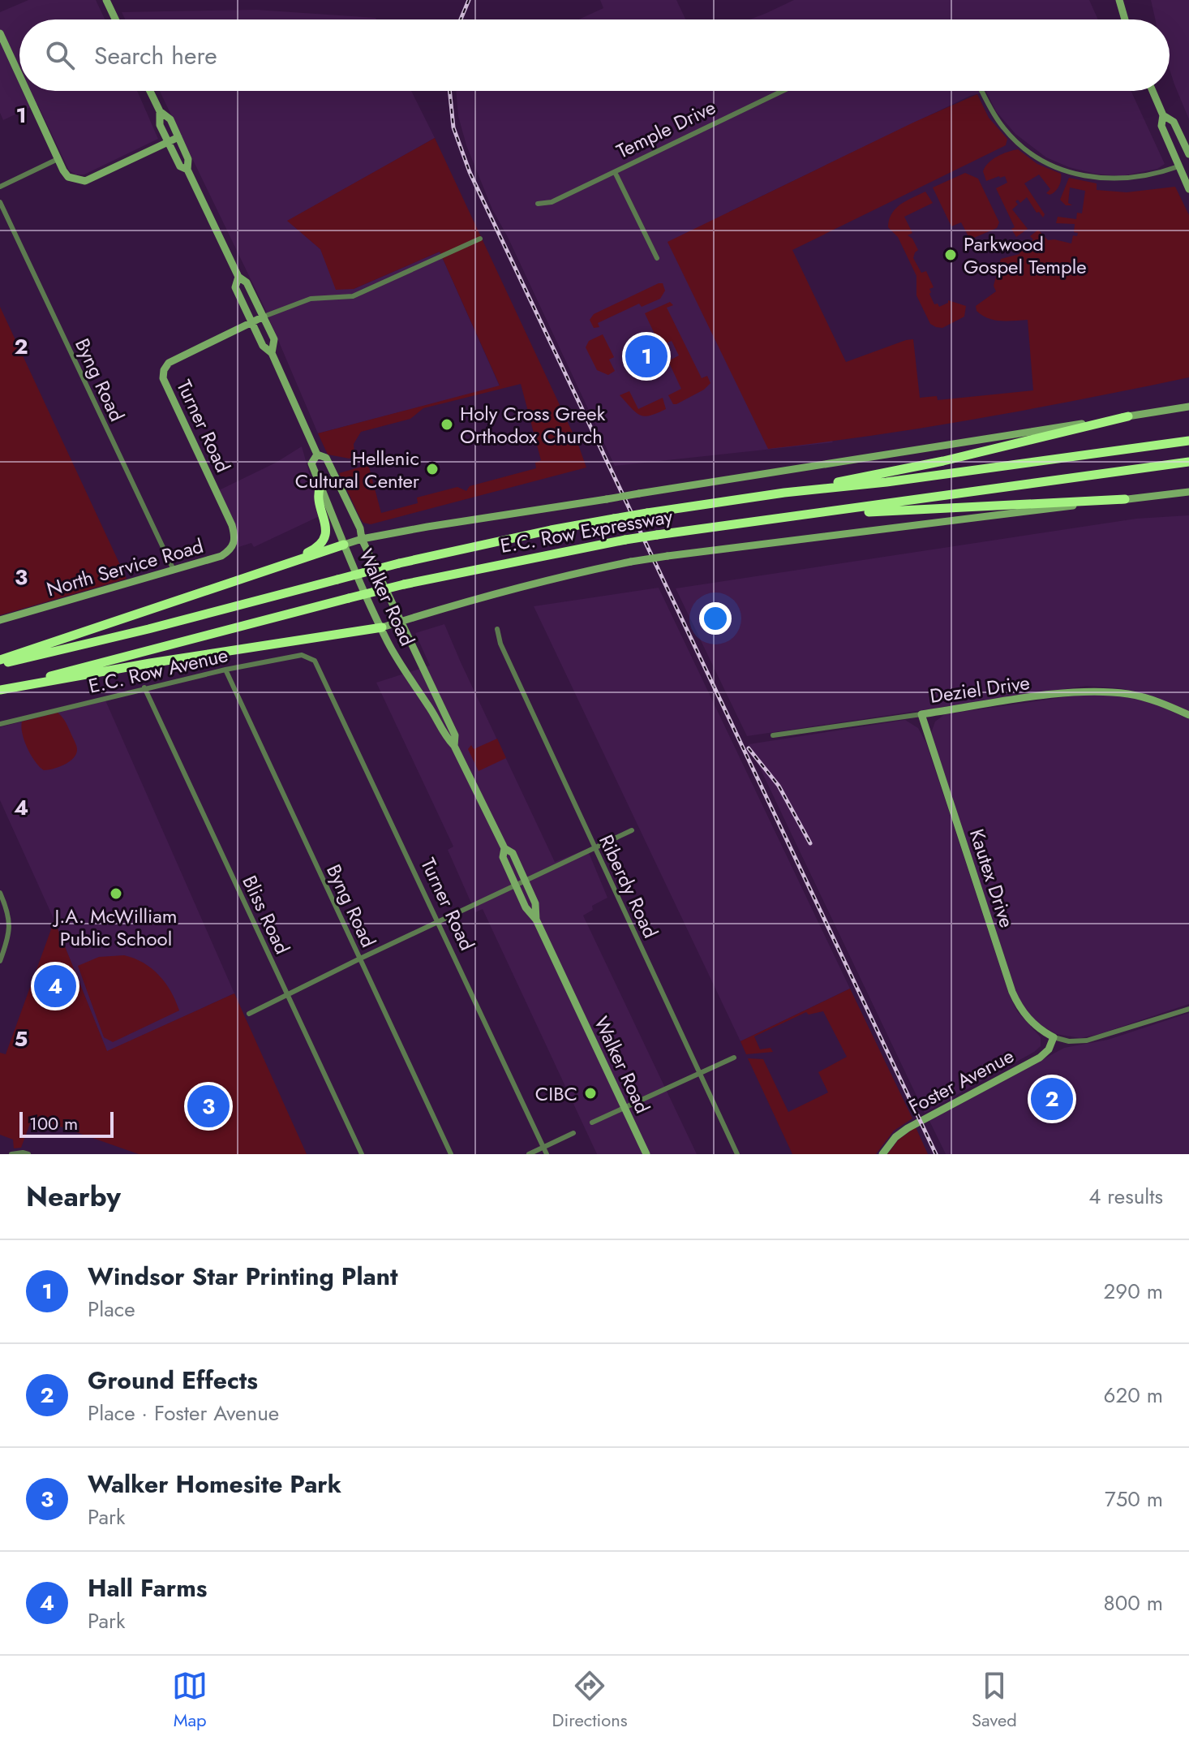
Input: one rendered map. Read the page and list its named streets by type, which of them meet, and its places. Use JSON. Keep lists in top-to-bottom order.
{
  "streets": {
    "highway": ["E.C. Row Expressway"],
    "main road": [
      "Turner Road",
      "North Service Road",
      "Walker Road",
      "Deziel Drive",
      "Kautex Drive",
      "Foster Avenue"
    ],
    "street": [
      "Temple Drive",
      "Byng Road",
      "E.C. Row Avenue",
      "Riberdy Road",
      "Bliss Road"
    ]
  },
  "crossings": [
    ["Byng Road", "North Service Road"],
    ["Byng Road", "E.C. Row Avenue"],
    ["Turner Road", "North Service Road"],
    ["Turner Road", "Walker Road"],
    ["Turner Road", "E.C. Row Avenue"],
    ["E.C. Row Avenue", "Bliss Road"],
    ["Deziel Drive", "Kautex Drive"],
    ["Kautex Drive", "Foster Avenue"]
  ],
  "places": [
    "Parkwood Gospel Temple",
    "Holy Cross Greek Orthodox Church",
    "Hellenic Cultural Center",
    "J.A. McWilliam Public School",
    "CIBC"
  ],
  "scale_bar": "100 m",
  "page": {
    "search": "Search here",
    "pins": [
      "1",
      "4",
      "2",
      "3"
    ],
    "scale": "100 m",
    "heading": ["Nearby", "4 results"],
    "list": [
      {
        "mark": "1",
        "name": "Windsor Star Printing Plant",
        "note": "Place",
        "value": "290 m"
      },
      {
        "mark": "2",
        "name": "Ground Effects",
        "note": "Place · Foster Avenue",
        "value": "620 m"
      },
      {
        "mark": "3",
        "name": "Walker Homesite Park",
        "note": "Park",
        "value": "750 m"
      },
      {
        "mark": "4",
        "name": "Hall Farms",
        "note": "Park",
        "value": "800 m"
      }
    ],
    "nav": ["Map", "Directions", "Saved"]
  },
  "grid": {
    "rows": [
      "1",
      "2",
      "3",
      "4",
      "5"
    ]
  }
}
